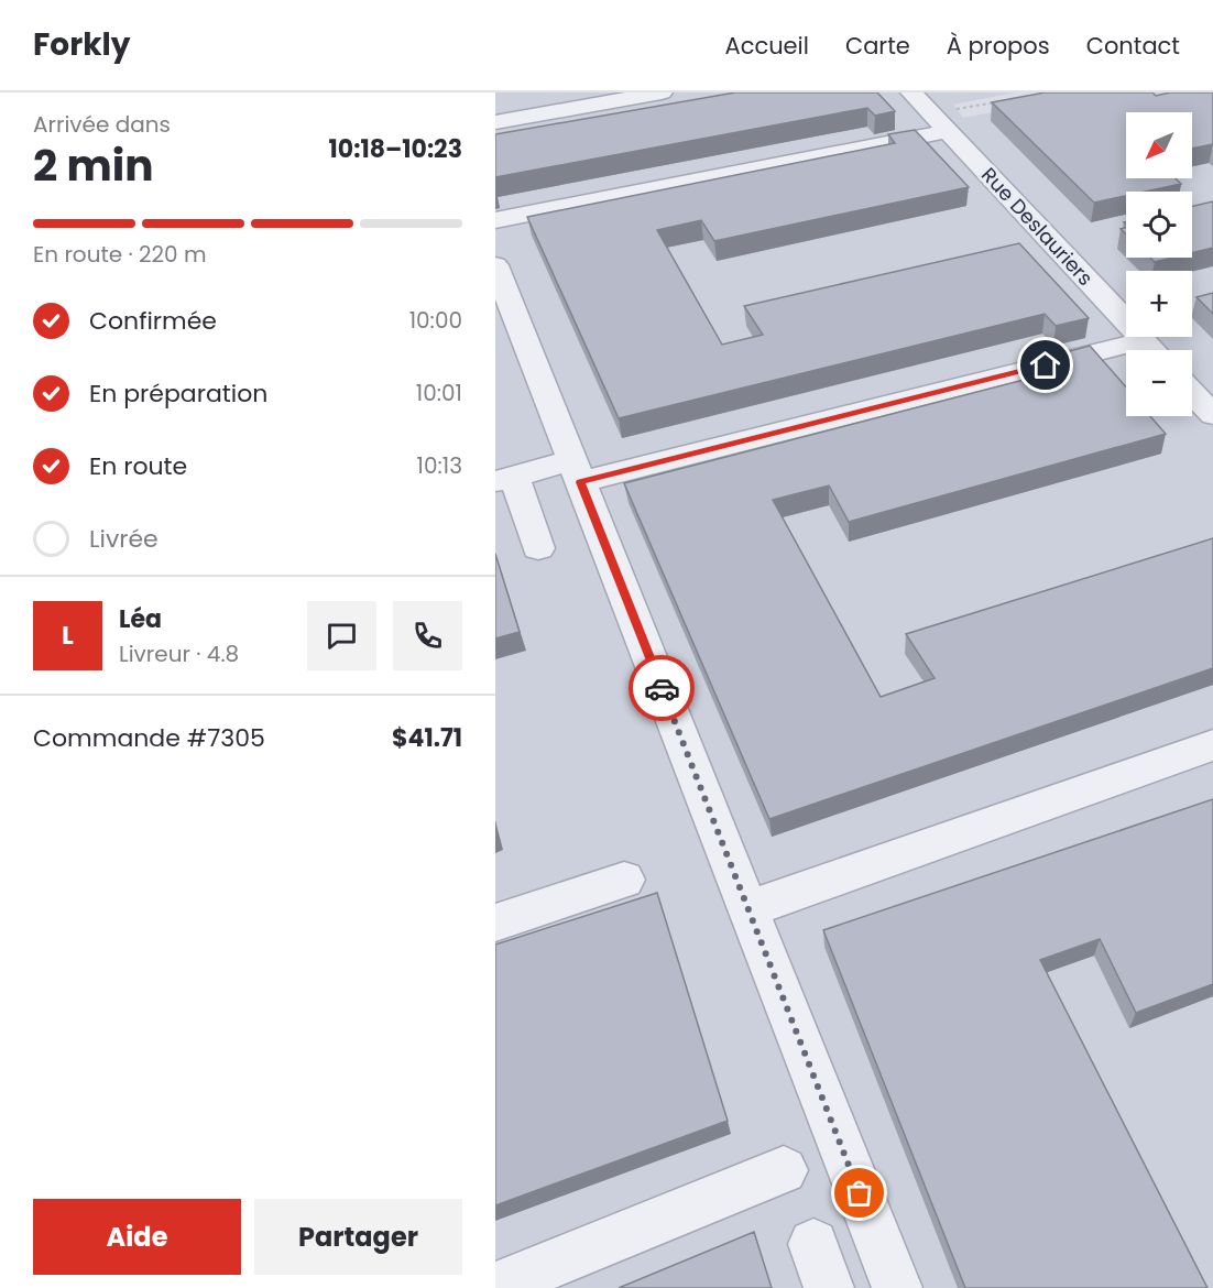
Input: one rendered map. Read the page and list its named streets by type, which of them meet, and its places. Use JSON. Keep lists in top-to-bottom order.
{
  "streets": {
    "street": ["Rue Deslauriers"]
  },
  "north": "bottom left",
  "page": {
    "header": "Forkly",
    "nav": [
      "Accueil",
      "Carte",
      "À propos",
      "Contact"
    ],
    "heading": ["2 min", "Arrivée dans", "10:18–10:23"],
    "panel": [
      "Léa",
      "Livreur · 4.8",
      "Commande #7305",
      "$41.71"
    ],
    "map_buttons": ["+", "−"],
    "bar": "En route · 220 m",
    "list": [
      ["Confirmée", "10:00"],
      ["En préparation", "10:01"],
      ["En route", "10:13"],
      "Livrée"
    ],
    "round": "L",
    "buttons": ["Aide", "Partager"]
  }
}
